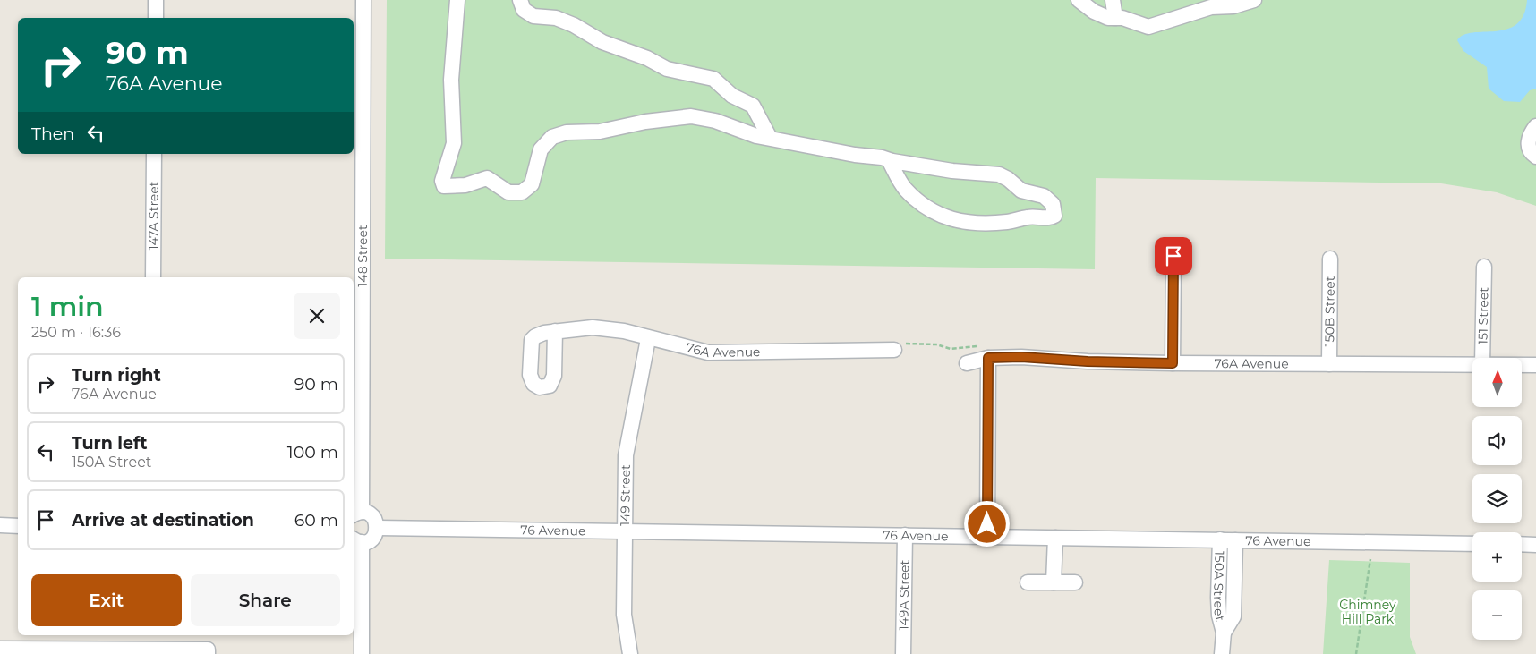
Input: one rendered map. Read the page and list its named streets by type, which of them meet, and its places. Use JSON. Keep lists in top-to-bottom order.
{
  "streets": {
    "street": [
      "147A Street",
      "148 Street",
      "150B Street",
      "151 Street",
      "76A Avenue",
      "149 Street",
      "76 Avenue",
      "150A Street",
      "149A Street"
    ]
  },
  "crossings": [
    ["150B Street", "76A Avenue"],
    ["76A Avenue", "149 Street"],
    ["149 Street", "76 Avenue"],
    ["76 Avenue", "150A Street"],
    ["76 Avenue", "149A Street"]
  ],
  "parks": ["Chimney Hill Park"],
  "north": "top",
  "page": {
    "turn": ["90 m", "76A Avenue"],
    "then": "Then",
    "heading": ["1 min", "250 m · 16:36"],
    "list": [
      {
        "name": "Turn right",
        "note": "76A Avenue",
        "value": "90 m"
      },
      {
        "name": "Turn left",
        "note": "150A Street",
        "value": "100 m"
      },
      {
        "name": "Arrive at destination",
        "value": "60 m"
      }
    ],
    "map_buttons": ["+", "−"],
    "buttons": ["Exit", "Share"]
  }
}
